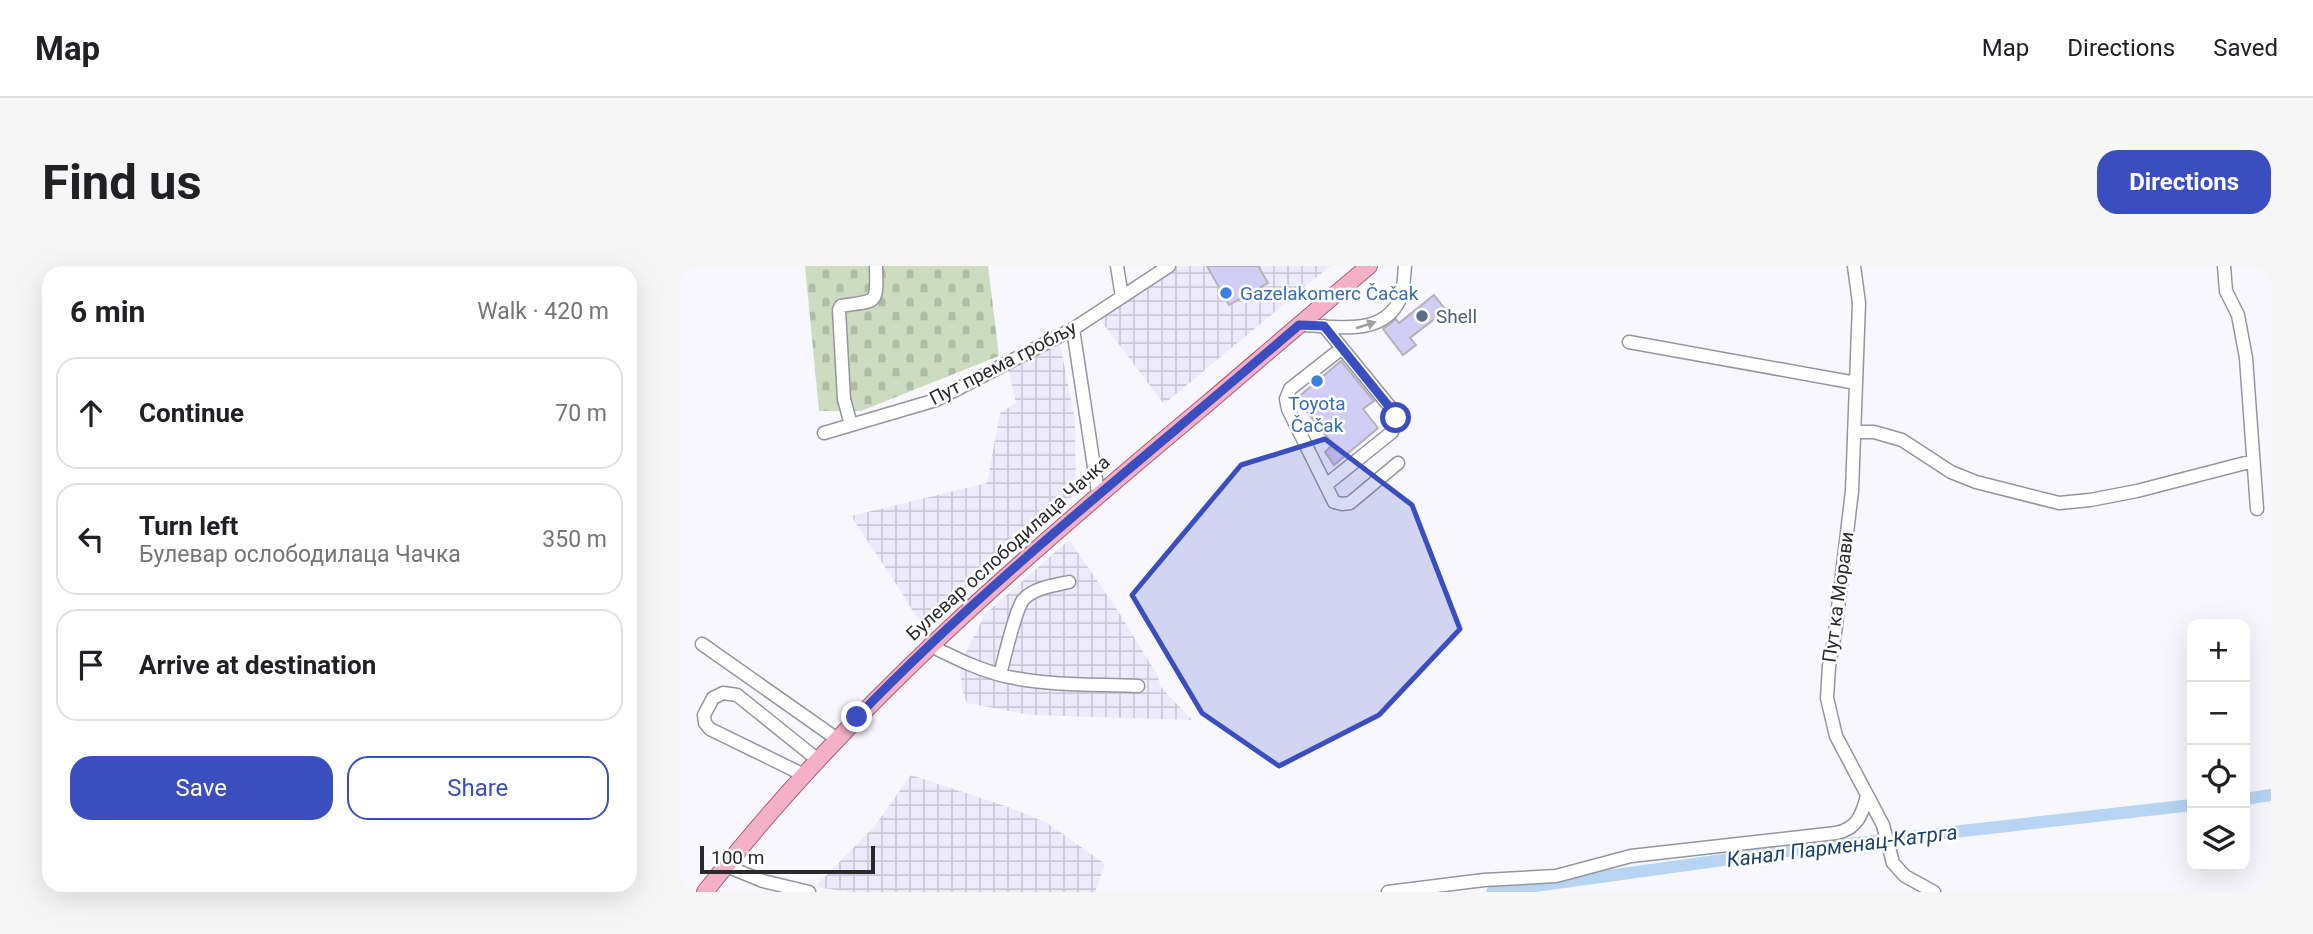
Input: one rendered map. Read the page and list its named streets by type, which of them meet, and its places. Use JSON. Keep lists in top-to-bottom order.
{
  "streets": {
    "main road": ["Булевар ослободилаца Чачка"],
    "street": ["Пут према гробљу", "Пут ка Морави"]
  },
  "water": ["Канал Парменац-Катрга"],
  "places": ["Gazelakomerc Čačak", "Shell", "Toyota Čačak"],
  "scale_bar": "100 m",
  "page": {
    "header": "Map",
    "nav": ["Map", "Directions", "Saved"],
    "buttons": [
      "Directions",
      ["Save", "Share"]
    ],
    "title": "Find us",
    "heading": ["6 min", "Walk · 420 m"],
    "list": [
      ["Continue", "70 m"],
      ["Turn left", "Булевар ослободилаца Чачка", "350 m"],
      "Arrive at destination"
    ],
    "map_buttons": ["+", "−"],
    "scale": "100 m"
  }
}
